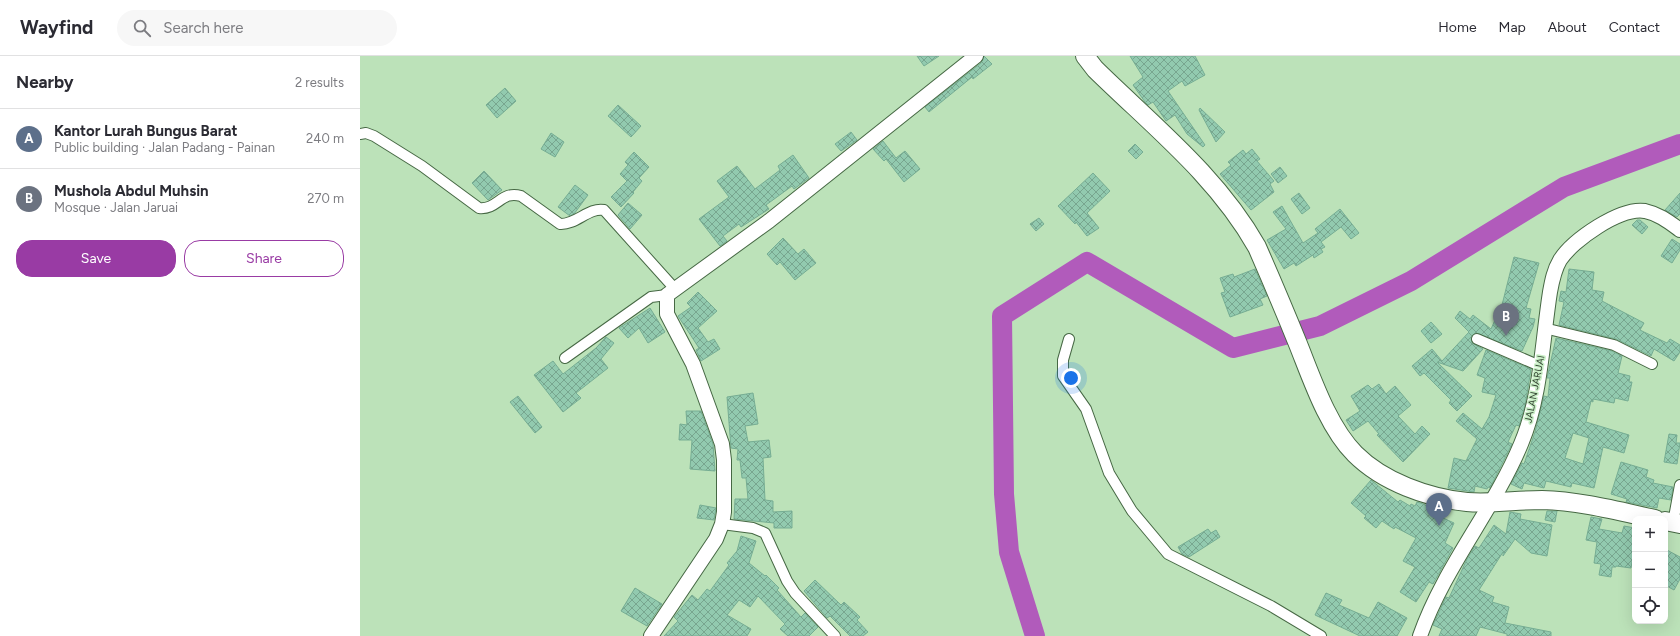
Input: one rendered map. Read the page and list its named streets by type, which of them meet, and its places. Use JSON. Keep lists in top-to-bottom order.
{
  "streets": {
    "street": ["JALAN JARUAI"]
  },
  "page": {
    "header": "Wayfind",
    "search": "Search here",
    "nav": [
      "Home",
      "Map",
      "About",
      "Contact"
    ],
    "heading": ["Nearby", "2 results"],
    "list": [
      {
        "mark": "A",
        "name": "Kantor Lurah Bungus Barat",
        "note": "Public building · Jalan Padang - Painan",
        "value": "240 m"
      },
      {
        "mark": "B",
        "name": "Mushola Abdul Muhsin",
        "note": "Mosque · Jalan Jaruai",
        "value": "270 m"
      }
    ],
    "buttons": ["Save", "Share"],
    "pins": ["B", "A"],
    "map_buttons": ["+", "−"]
  }
}
